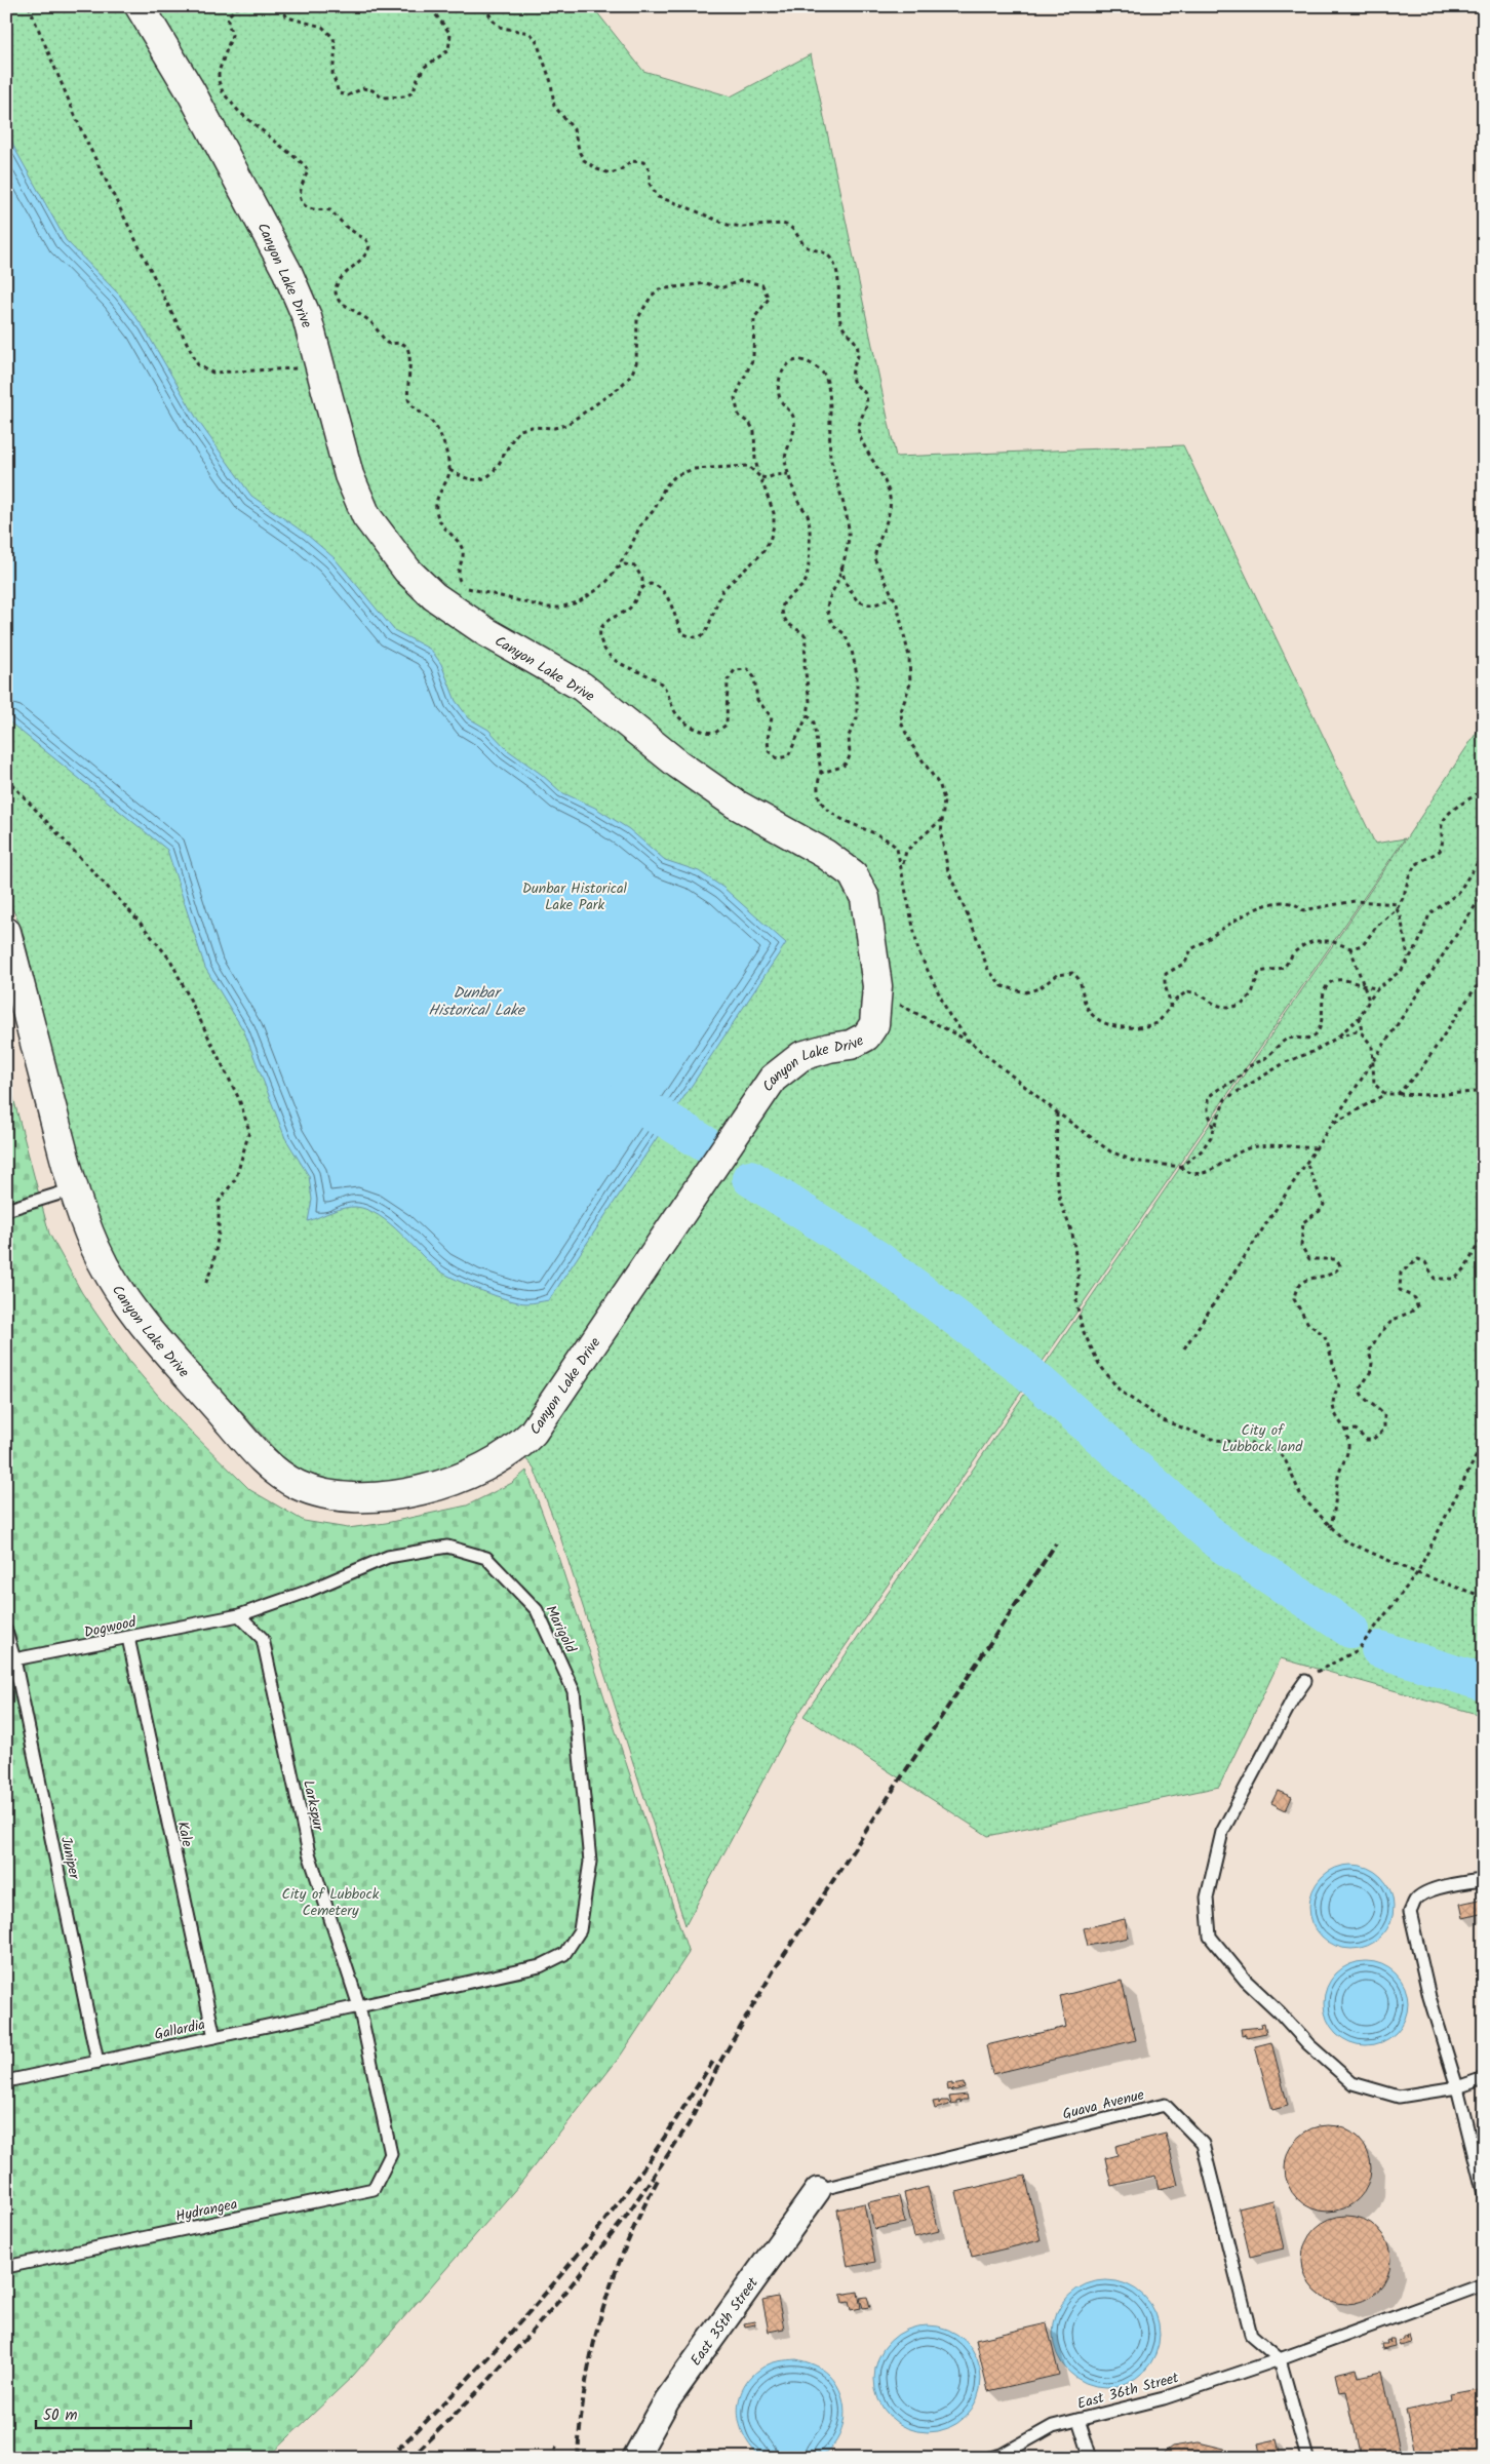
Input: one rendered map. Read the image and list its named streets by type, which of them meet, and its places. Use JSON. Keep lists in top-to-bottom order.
{
  "streets": {
    "street": ["Canyon Lake Drive", "East 35th Street"],
    "lane": [
      "Dogwood",
      "Marigold",
      "Larkspur",
      "Kale",
      "Juniper",
      "Gallardia",
      "Guava Avenue",
      "Hydrangea",
      "East 36th Street"
    ]
  },
  "crossings": [
    ["Dogwood", "Marigold"],
    ["Dogwood", "Larkspur"],
    ["Dogwood", "Kale"],
    ["Dogwood", "Juniper"],
    ["Marigold", "Larkspur"],
    ["Marigold", "Gallardia"],
    ["Larkspur", "Gallardia"],
    ["Larkspur", "Hydrangea"],
    ["Kale", "Gallardia"],
    ["Juniper", "Gallardia"],
    ["Gallardia", "Hydrangea"],
    ["Guava Avenue", "East 35th Street"],
    ["Guava Avenue", "East 36th Street"]
  ],
  "water": ["Dunbar Historical Lake"],
  "parks": ["Dunbar Historical Lake Park", "City of Lubbock land", "City of Lubbock Cemetery"],
  "scale_bar": "50 m"
}
